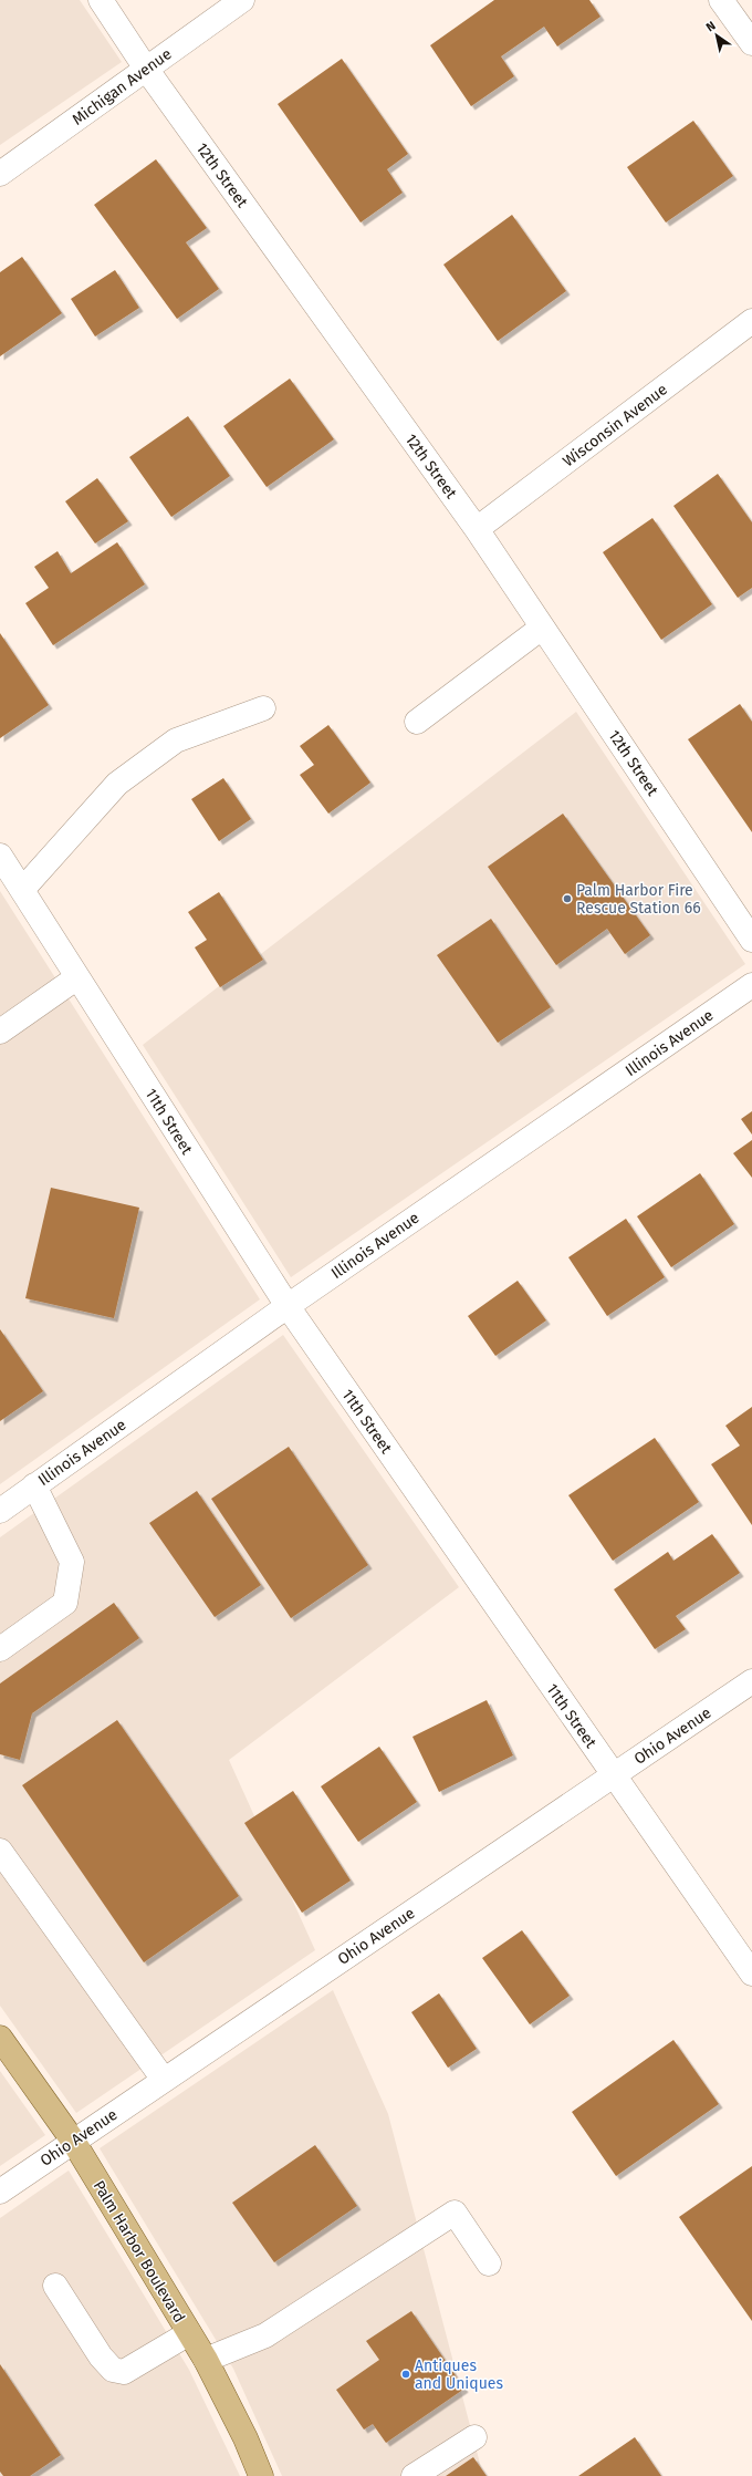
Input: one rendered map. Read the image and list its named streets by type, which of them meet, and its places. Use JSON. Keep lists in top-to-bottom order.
{
  "streets": {
    "main road": ["Palm Harbor Boulevard"],
    "street": [
      "Michigan Avenue",
      "12th Street",
      "Wisconsin Avenue",
      "Illinois Avenue",
      "11th Street",
      "Ohio Avenue"
    ]
  },
  "crossings": [
    ["Michigan Avenue", "12th Street"],
    ["12th Street", "Wisconsin Avenue"],
    ["Illinois Avenue", "11th Street"],
    ["11th Street", "Ohio Avenue"],
    ["Ohio Avenue", "Palm Harbor Boulevard"]
  ],
  "places": ["Palm Harbor Fire Rescue Station 66", "Antiques and Uniques"],
  "north": "top left"
}
